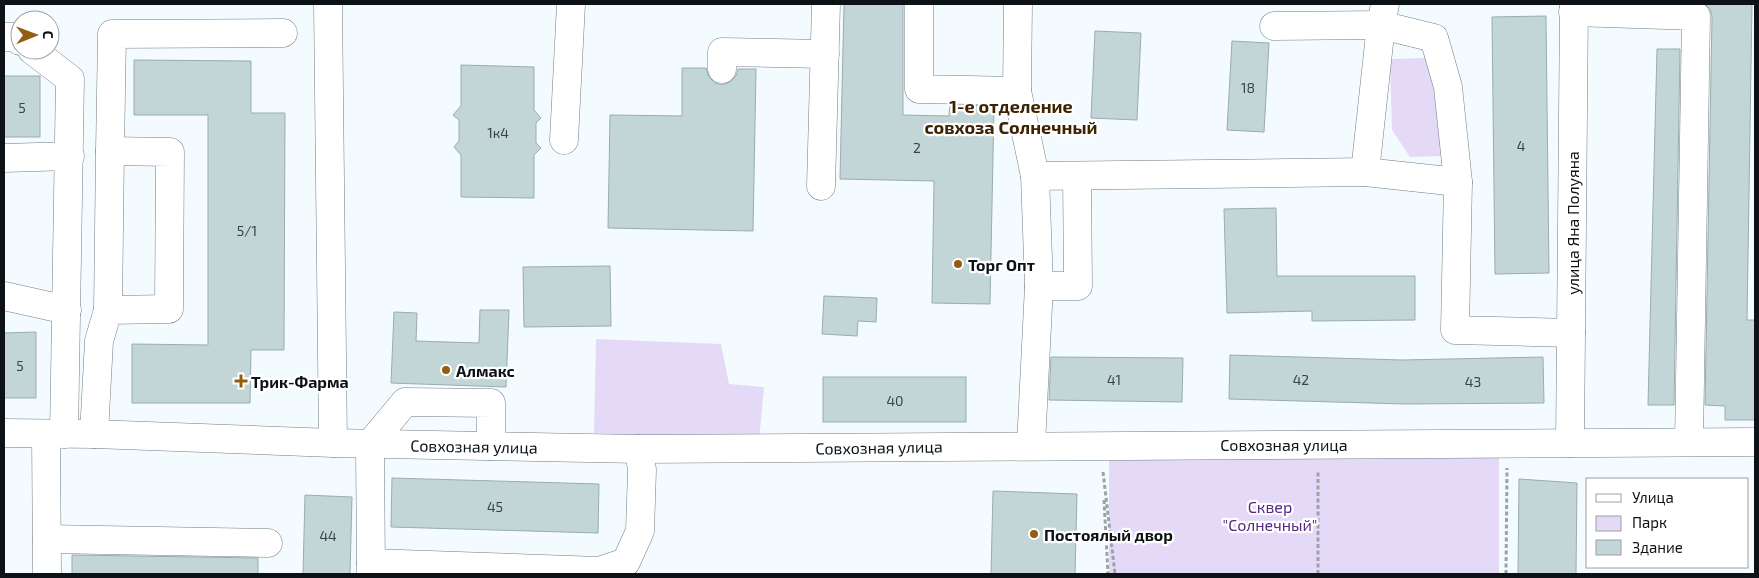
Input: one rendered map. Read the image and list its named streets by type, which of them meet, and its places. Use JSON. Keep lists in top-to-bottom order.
{
  "streets": {
    "street": ["улица Яна Полуяна", "Совхозная улица"]
  },
  "crossings": [
    ["улица Яна Полуяна", "Совхозная улица"]
  ],
  "districts": ["1-е отделение совхоза Солнечный"],
  "parks": ["Сквер \"Солнечный\""],
  "places": {
    "other": ["Торг Опт", "Алмакс", "Постоялый двор"],
    "health": ["Трик-Фарма"]
  },
  "house_numbers": [
    "18",
    "5",
    "1к4",
    "4",
    "2",
    "5/1",
    "5",
    "41",
    "42",
    "43",
    "40",
    "45",
    "44"
  ],
  "legend": ["Улица", "Парк", "Здание"],
  "north": "right"
}
